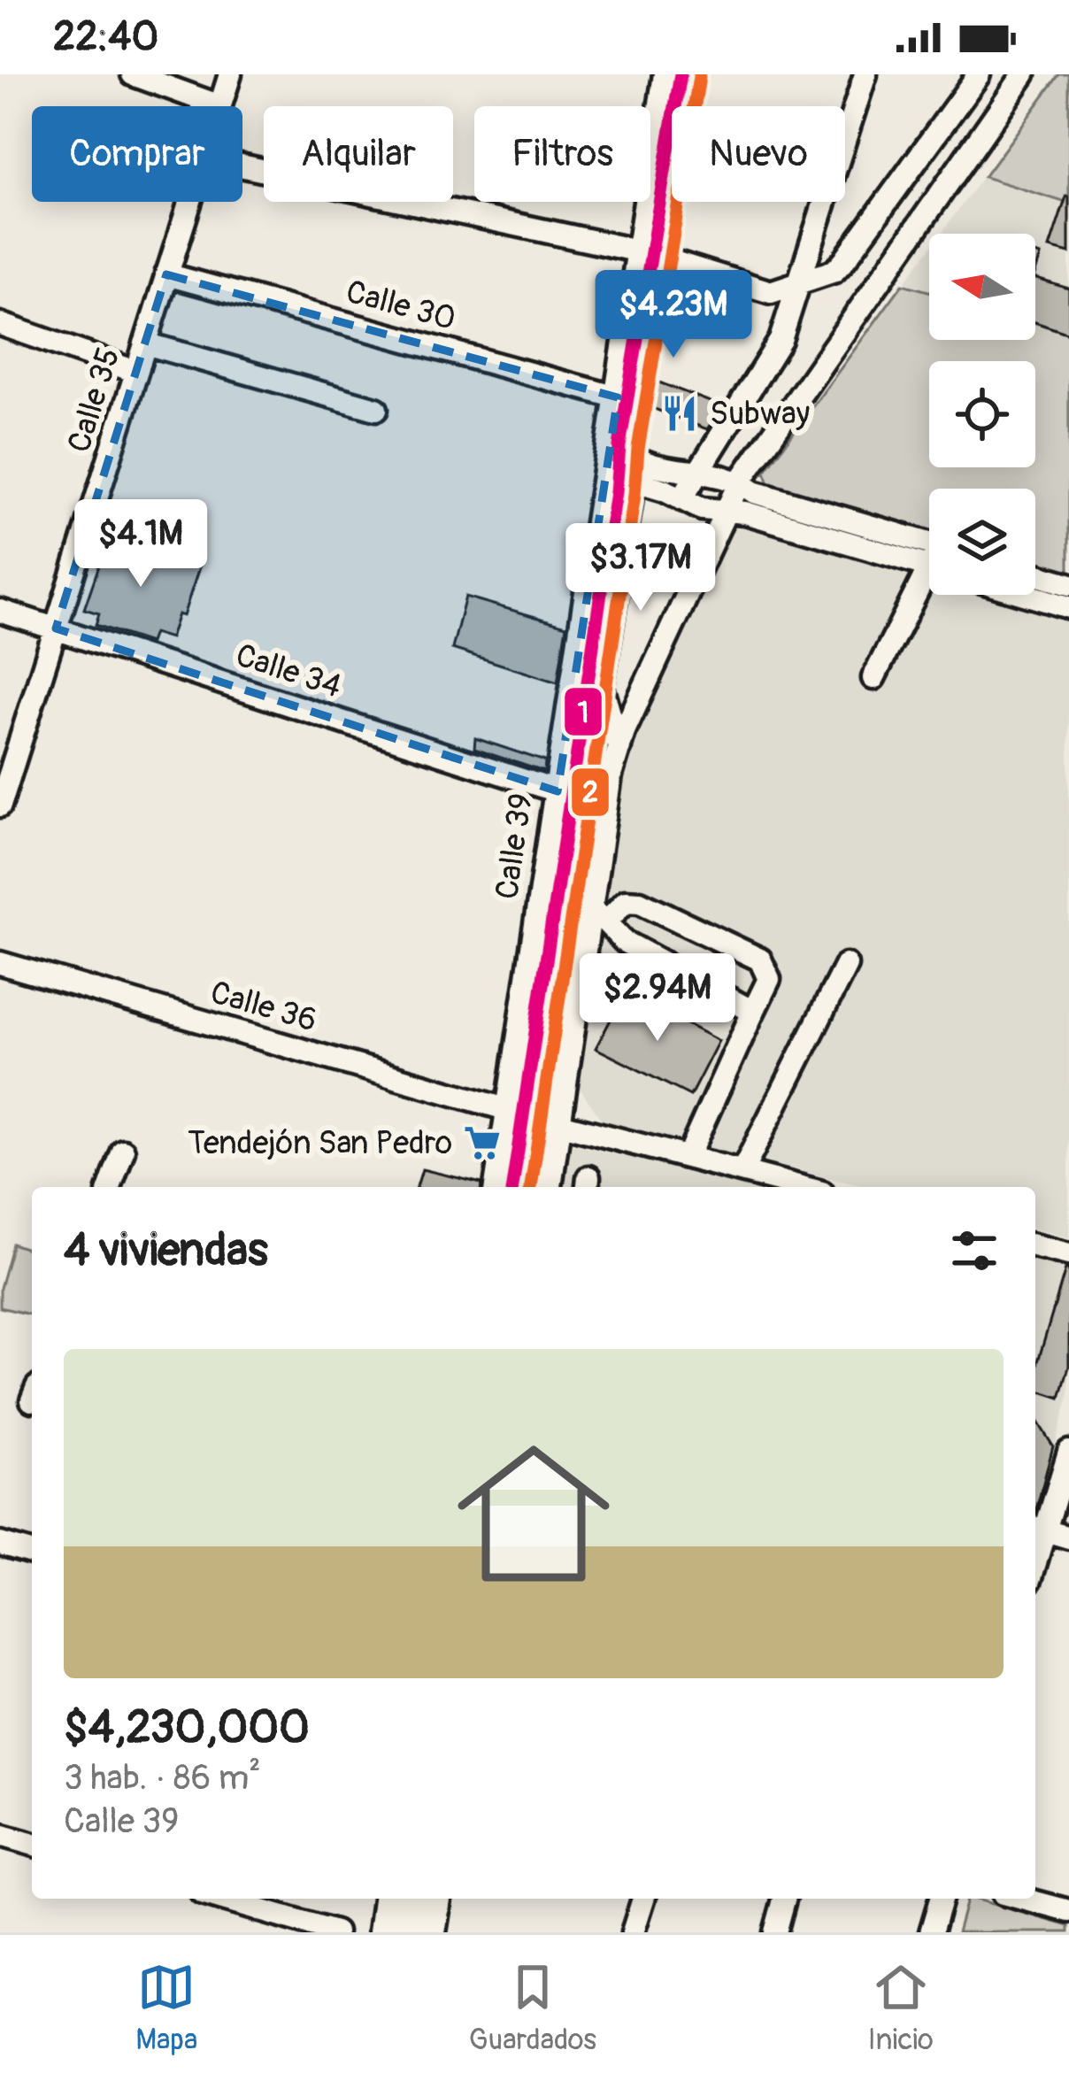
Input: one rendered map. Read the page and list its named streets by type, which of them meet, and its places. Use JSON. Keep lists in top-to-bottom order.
{
  "streets": {
    "main road": ["Calle 39"],
    "street": [
      "Calle 30",
      "Calle 35",
      "Calle 34",
      "Calle 36"
    ]
  },
  "crossings": [
    ["Calle 30", "Calle 35"],
    ["Calle 30", "Calle 39"],
    ["Calle 35", "Calle 34"],
    ["Calle 34", "Calle 39"],
    ["Calle 39", "Calle 36"]
  ],
  "places": {
    "restaurant": ["Subway"],
    "supermarket": ["Tendejón San Pedro"]
  },
  "lines": ["transit line 1", "transit line 2"],
  "north": "left",
  "page": {
    "status": "22:40",
    "chip": [
      "Comprar",
      "Alquilar",
      "Filtros",
      "Nuevo"
    ],
    "price": [
      "$4.23M",
      "$4.1M",
      "$3.17M",
      "$2.94M"
    ],
    "heading": "4 viviendas",
    "list": [
      {
        "name": "$4,230,000",
        "note": "3 hab. · 86 m² · Calle 39"
      }
    ],
    "tabs": ["Mapa", "Guardados", "Inicio"]
  }
}
